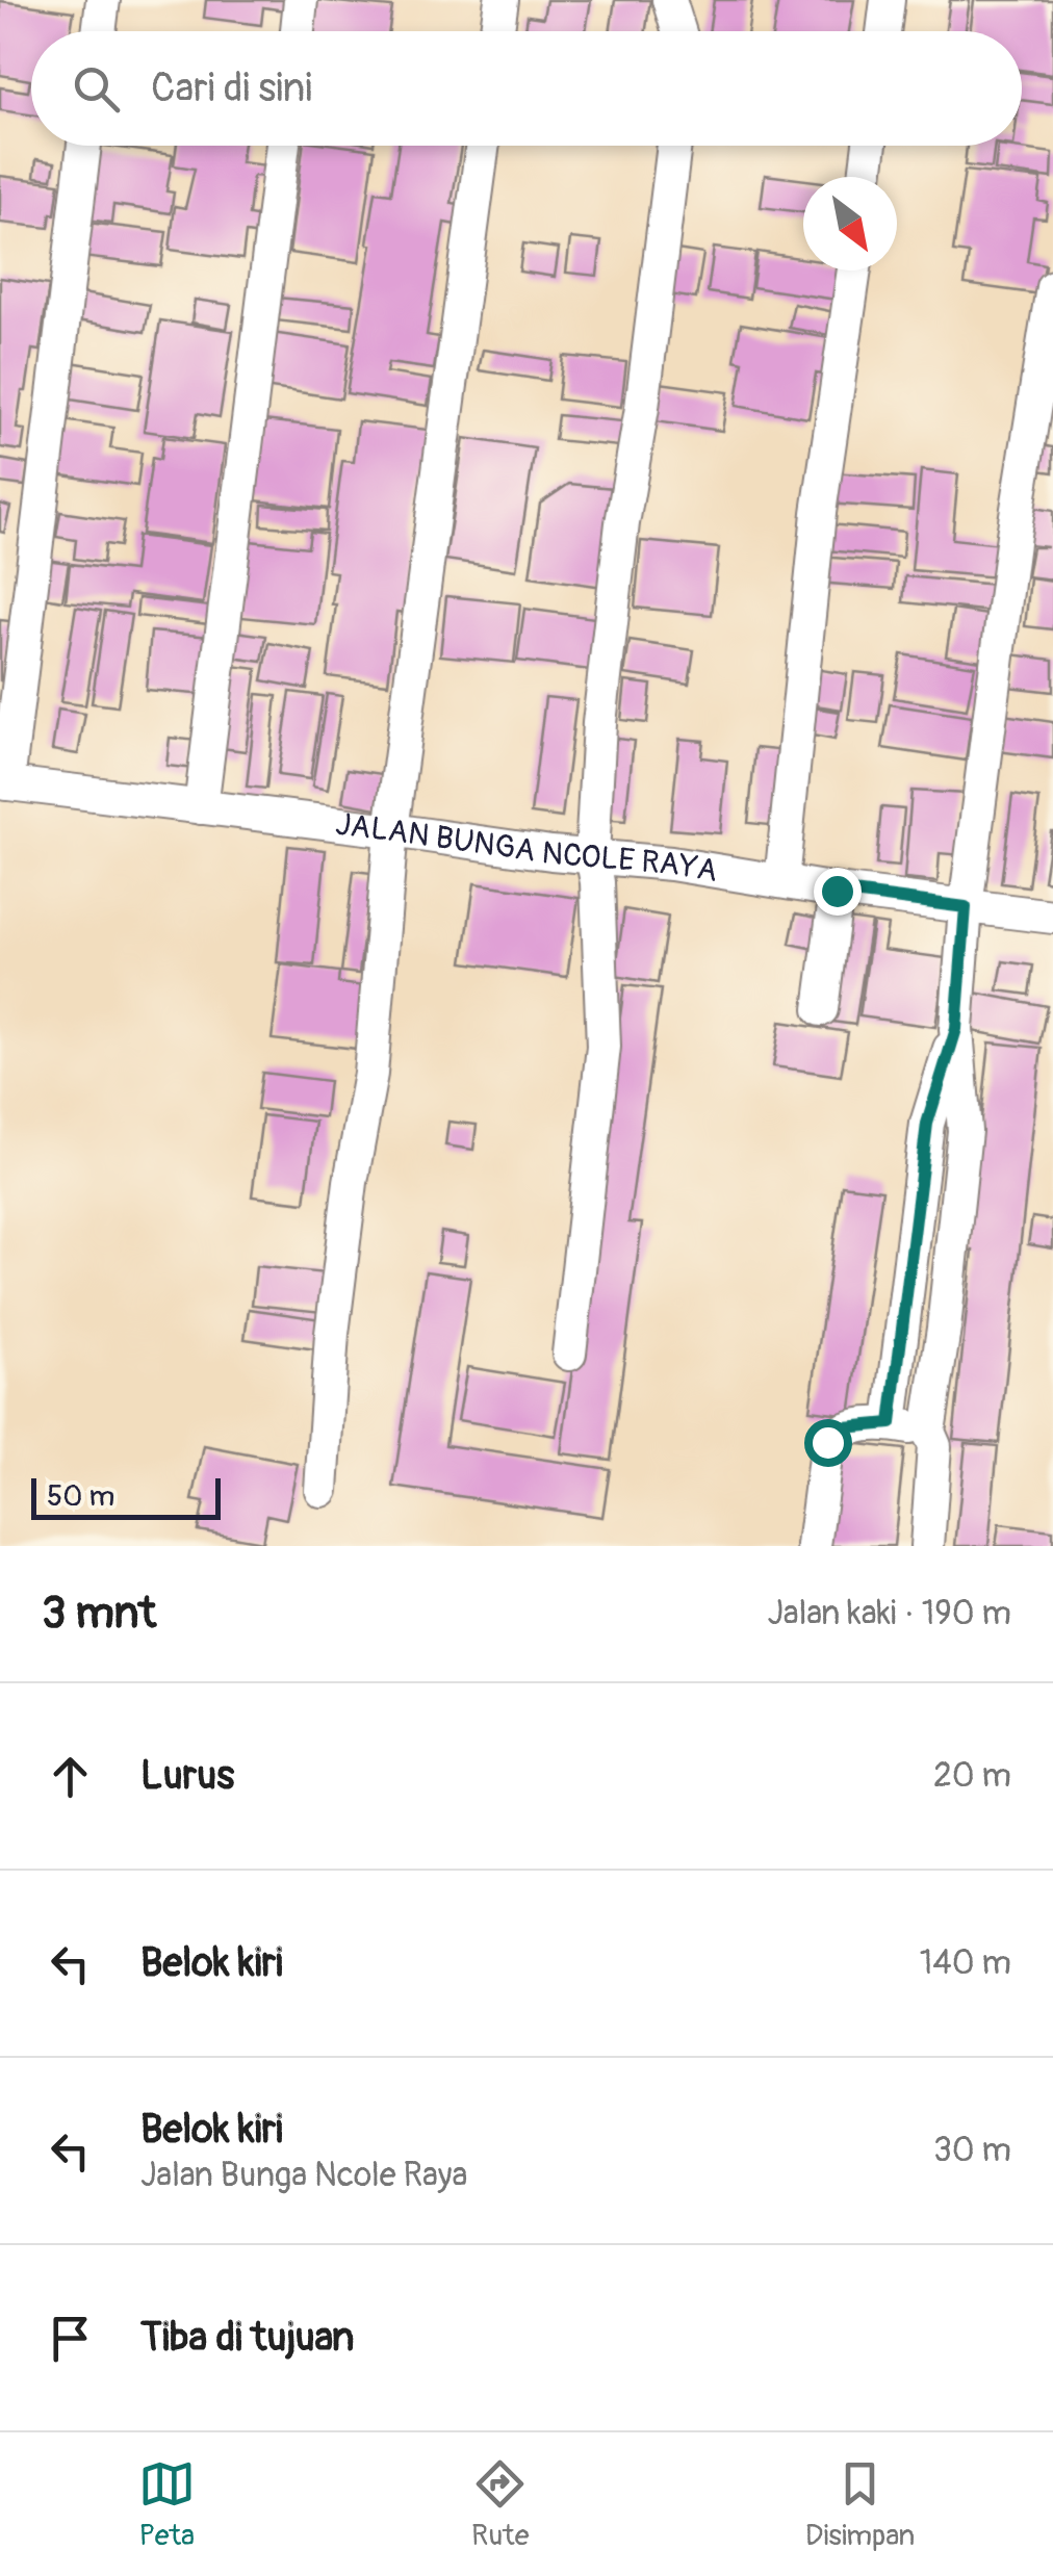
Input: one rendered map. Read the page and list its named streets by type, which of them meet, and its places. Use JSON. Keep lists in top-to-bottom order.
{
  "streets": {
    "street": ["JALAN BUNGA NCOLE RAYA"]
  },
  "scale_bar": "50 m",
  "north": "bottom right",
  "page": {
    "search": "Cari di sini",
    "scale": "50 m",
    "heading": ["3 mnt", "Jalan kaki · 190 m"],
    "list": [
      ["Lurus", "20 m"],
      ["Belok kiri", "140 m"],
      ["Belok kiri", "Jalan Bunga Ncole Raya", "30 m"],
      "Tiba di tujuan"
    ],
    "nav": ["Peta", "Rute", "Disimpan"]
  }
}
